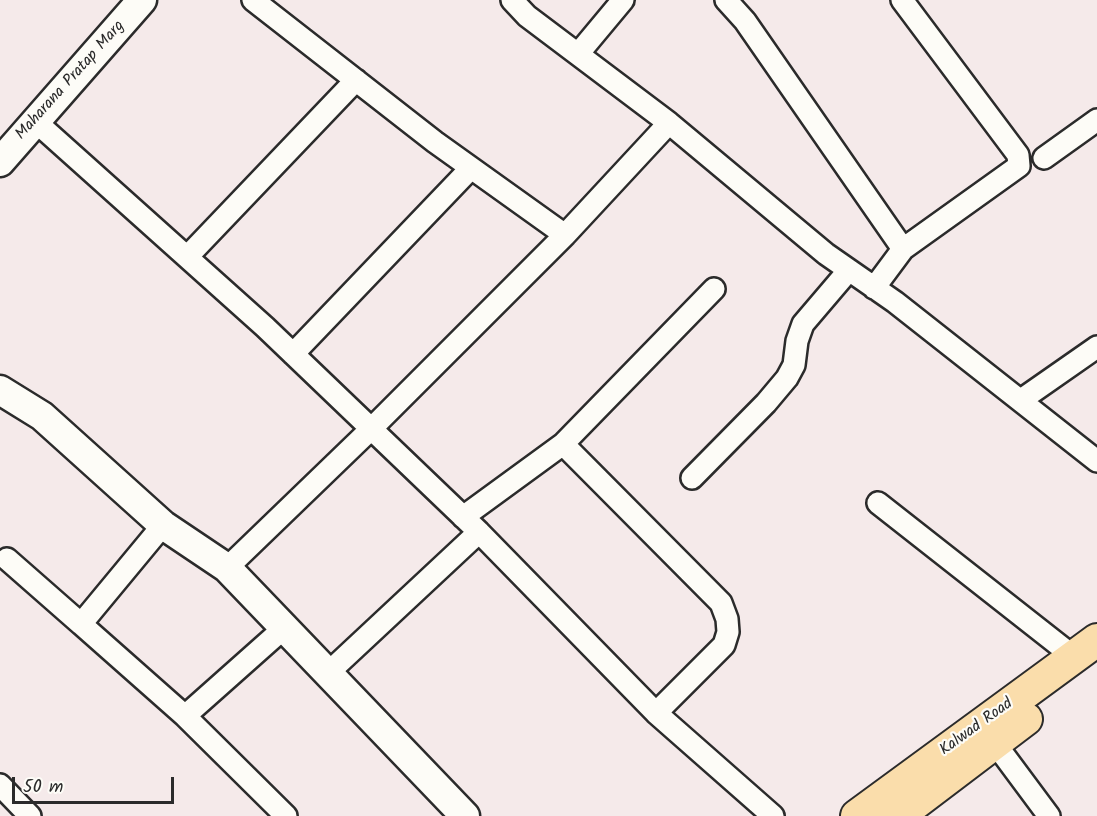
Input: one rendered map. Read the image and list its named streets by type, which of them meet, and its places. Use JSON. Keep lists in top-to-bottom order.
{
  "streets": {
    "main road": ["Kalwad Road"],
    "street": ["Maharana Pratap Marg"]
  },
  "scale_bar": "50 m"
}
